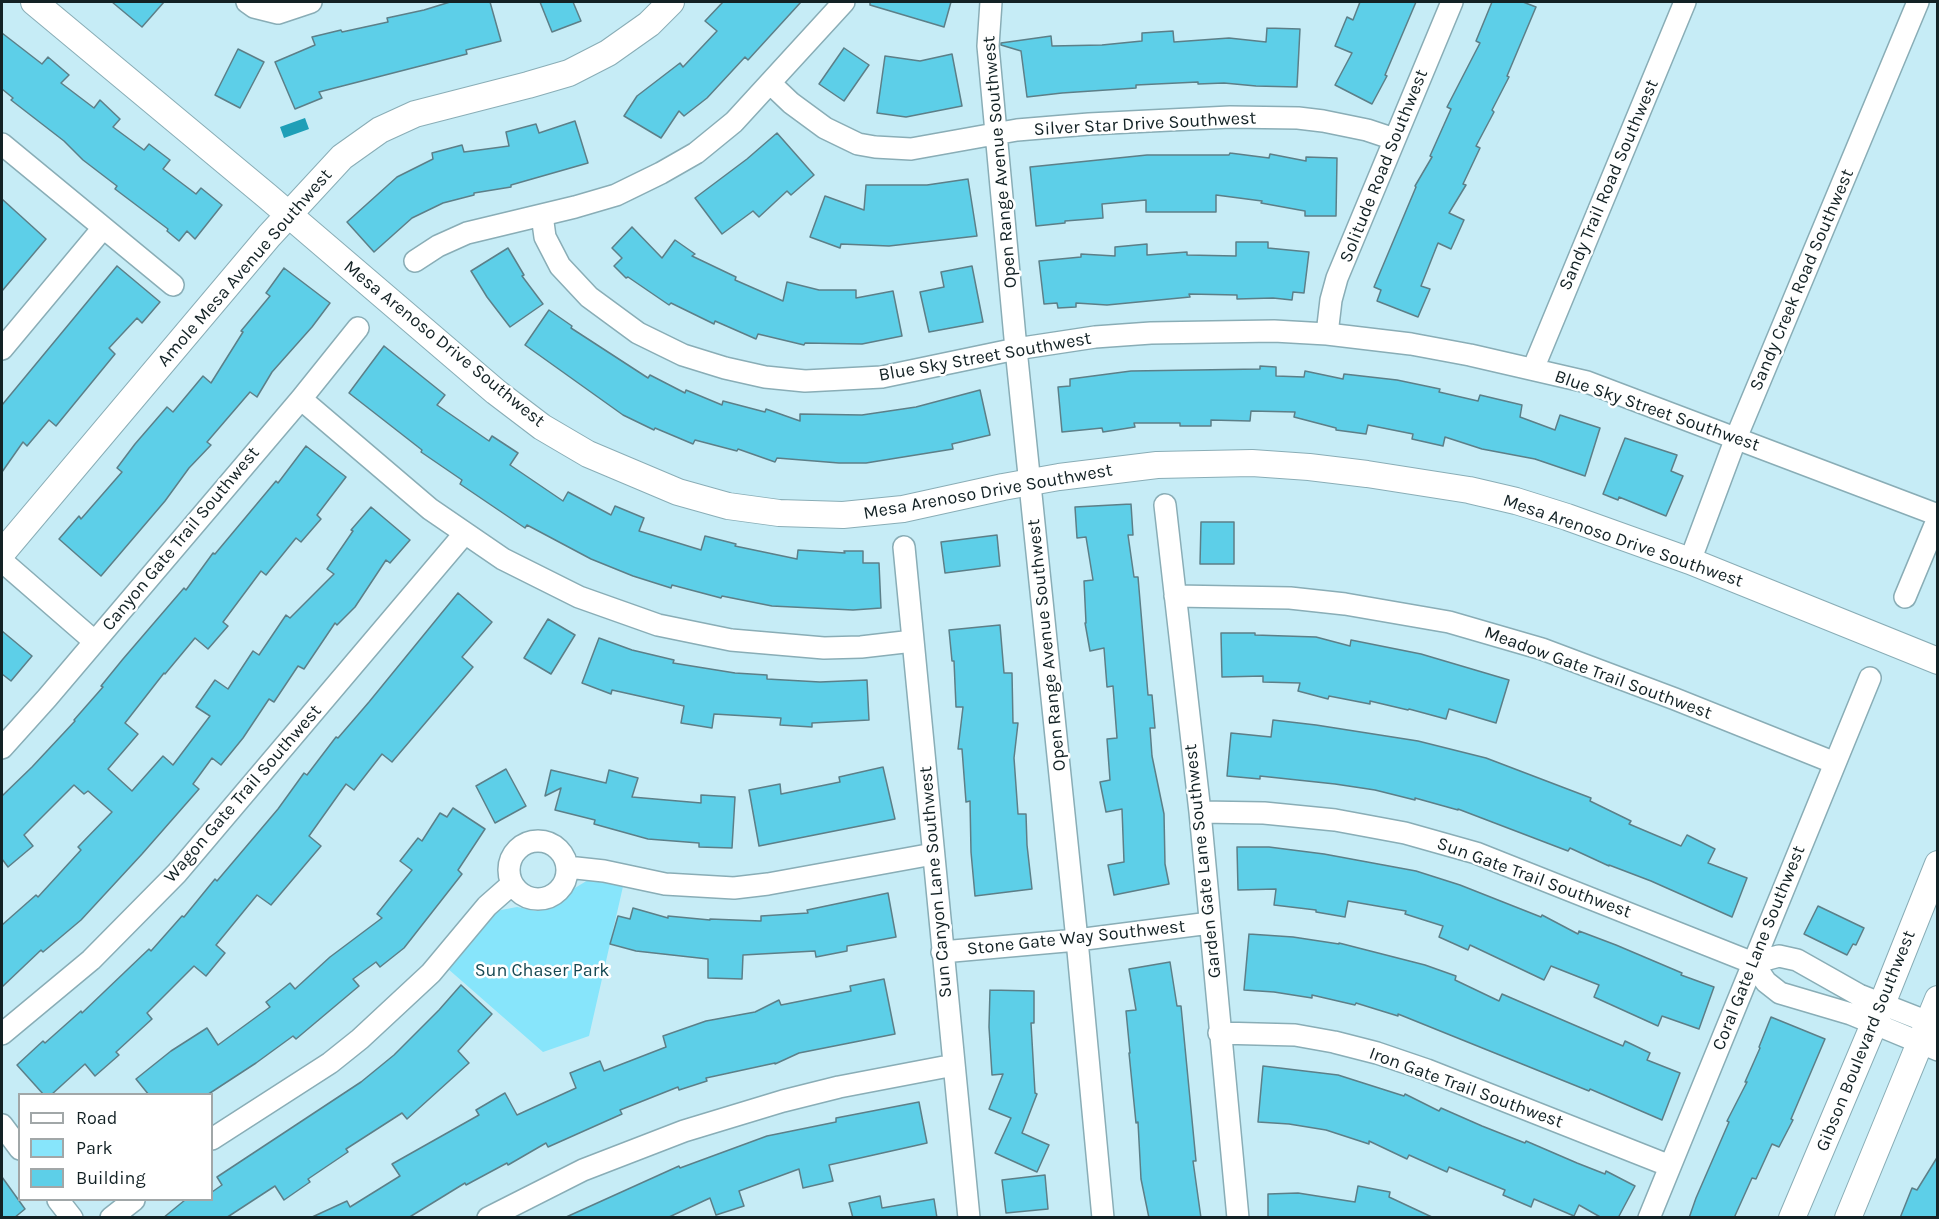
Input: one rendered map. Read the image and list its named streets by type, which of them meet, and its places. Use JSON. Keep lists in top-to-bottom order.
{
  "streets": {
    "street": [
      "Silver Star Drive Southwest",
      "Open Range Avenue Southwest",
      "Solitude Road Southwest",
      "Sandy Trail Road Southwest",
      "Amole Mesa Avenue Southwest",
      "Sandy Creek Road Southwest",
      "Mesa Arenoso Drive Southwest",
      "Blue Sky Street Southwest",
      "Canyon Gate Trail Southwest",
      "Meadow Gate Trail Southwest",
      "Wagon Gate Trail Southwest",
      "Garden Gate Lane Southwest",
      "Sun Gate Trail Southwest",
      "Sun Canyon Lane Southwest",
      "Stone Gate Way Southwest",
      "Coral Gate Lane Southwest",
      "Gibson Boulevard Southwest",
      "Iron Gate Trail Southwest"
    ]
  },
  "crossings": [
    ["Silver Star Drive Southwest", "Open Range Avenue Southwest"],
    ["Silver Star Drive Southwest", "Solitude Road Southwest"],
    ["Open Range Avenue Southwest", "Mesa Arenoso Drive Southwest"],
    ["Open Range Avenue Southwest", "Blue Sky Street Southwest"],
    ["Open Range Avenue Southwest", "Stone Gate Way Southwest"],
    ["Solitude Road Southwest", "Blue Sky Street Southwest"],
    ["Sandy Trail Road Southwest", "Blue Sky Street Southwest"],
    ["Amole Mesa Avenue Southwest", "Mesa Arenoso Drive Southwest"],
    ["Sandy Creek Road Southwest", "Mesa Arenoso Drive Southwest"],
    ["Sandy Creek Road Southwest", "Blue Sky Street Southwest"],
    ["Meadow Gate Trail Southwest", "Garden Gate Lane Southwest"],
    ["Meadow Gate Trail Southwest", "Coral Gate Lane Southwest"],
    ["Garden Gate Lane Southwest", "Sun Gate Trail Southwest"],
    ["Garden Gate Lane Southwest", "Stone Gate Way Southwest"],
    ["Garden Gate Lane Southwest", "Iron Gate Trail Southwest"],
    ["Sun Gate Trail Southwest", "Coral Gate Lane Southwest"],
    ["Sun Gate Trail Southwest", "Gibson Boulevard Southwest"],
    ["Sun Canyon Lane Southwest", "Stone Gate Way Southwest"],
    ["Coral Gate Lane Southwest", "Iron Gate Trail Southwest"]
  ],
  "parks": ["Sun Chaser Park"],
  "legend": ["Road", "Park", "Building"]
}
